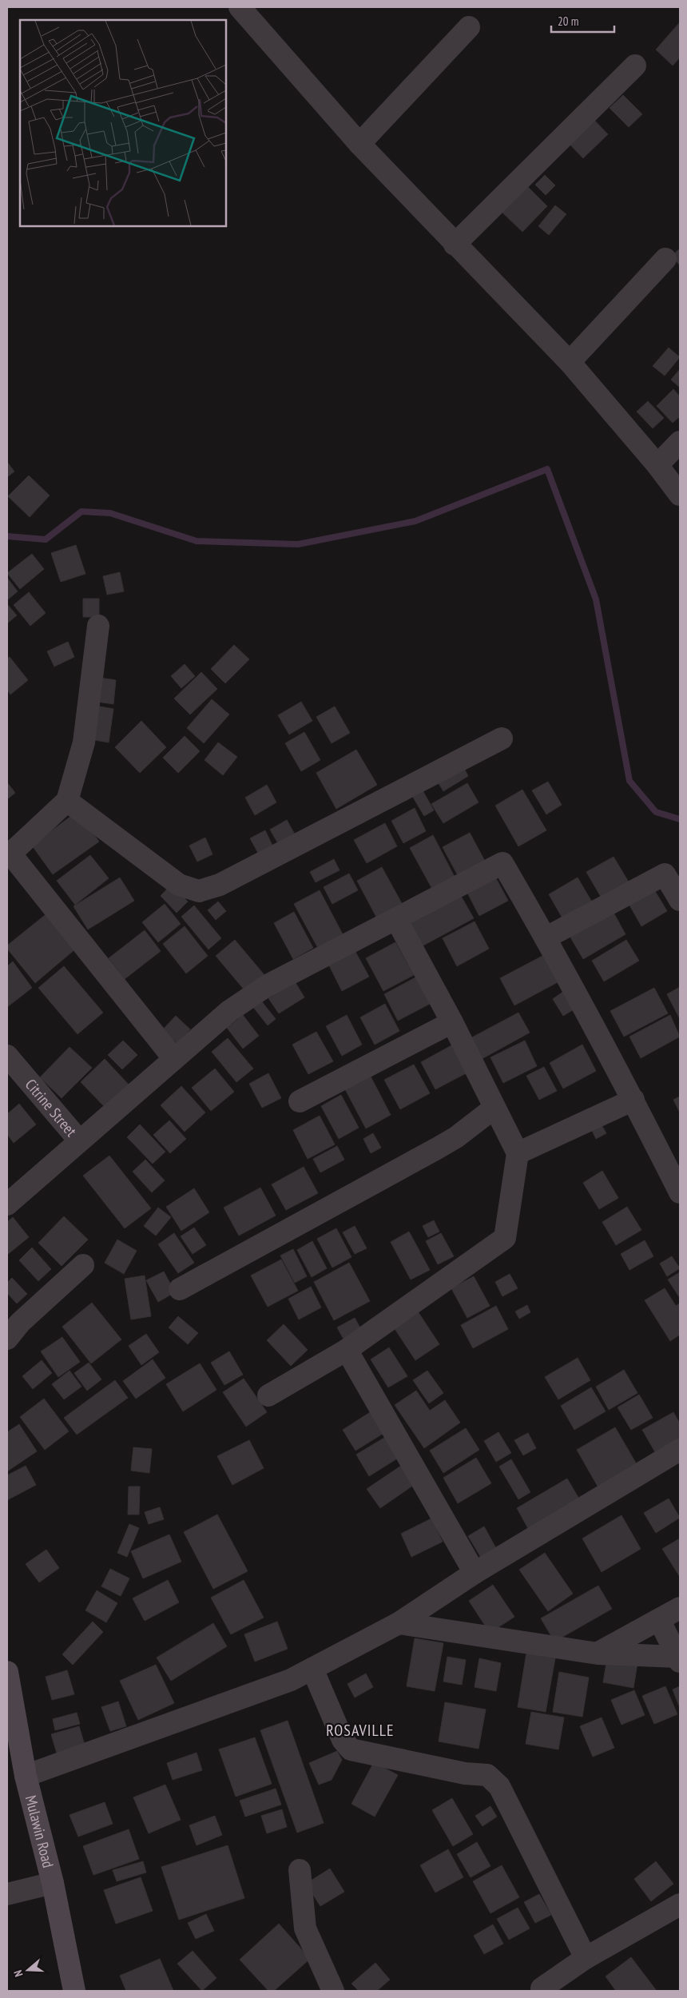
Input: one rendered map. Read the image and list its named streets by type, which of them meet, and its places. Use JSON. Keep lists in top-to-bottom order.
{
  "streets": {
    "main road": ["Mulawin Road"],
    "street": ["Citrine Street"]
  },
  "districts": ["ROSAVILLE"],
  "scale_bar": "20 m",
  "north": "left"
}
